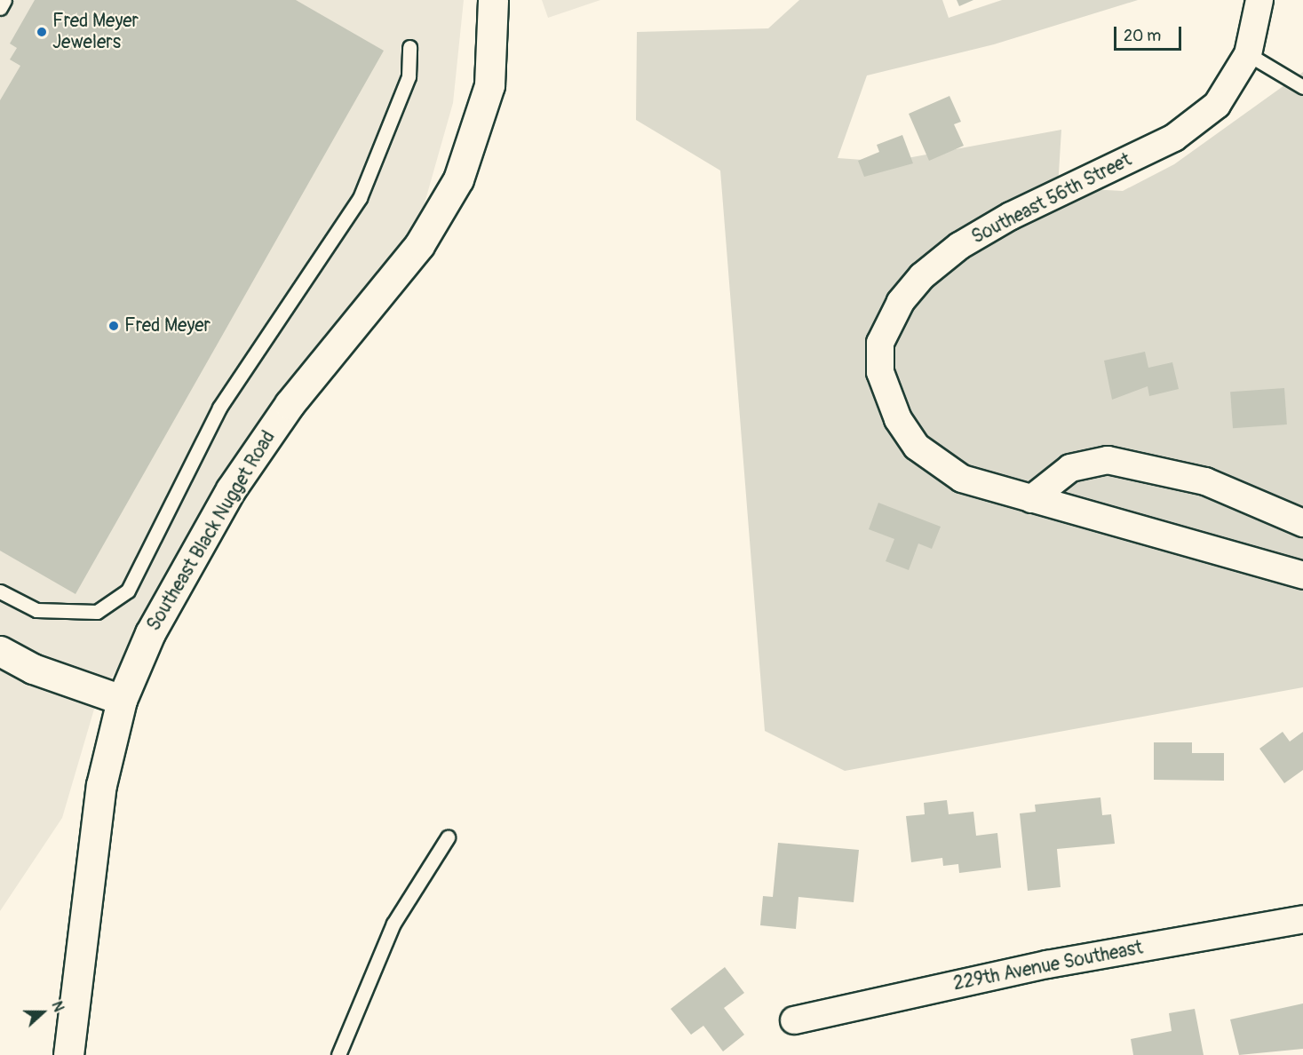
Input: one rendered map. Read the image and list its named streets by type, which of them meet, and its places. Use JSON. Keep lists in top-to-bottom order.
{
  "streets": {
    "street": ["Southeast 56th Street", "Southeast Black Nugget Road", "229th Avenue Southeast"]
  },
  "places": ["Fred Meyer Jewelers", "Fred Meyer"],
  "scale_bar": "20 m",
  "north": "right"
}
